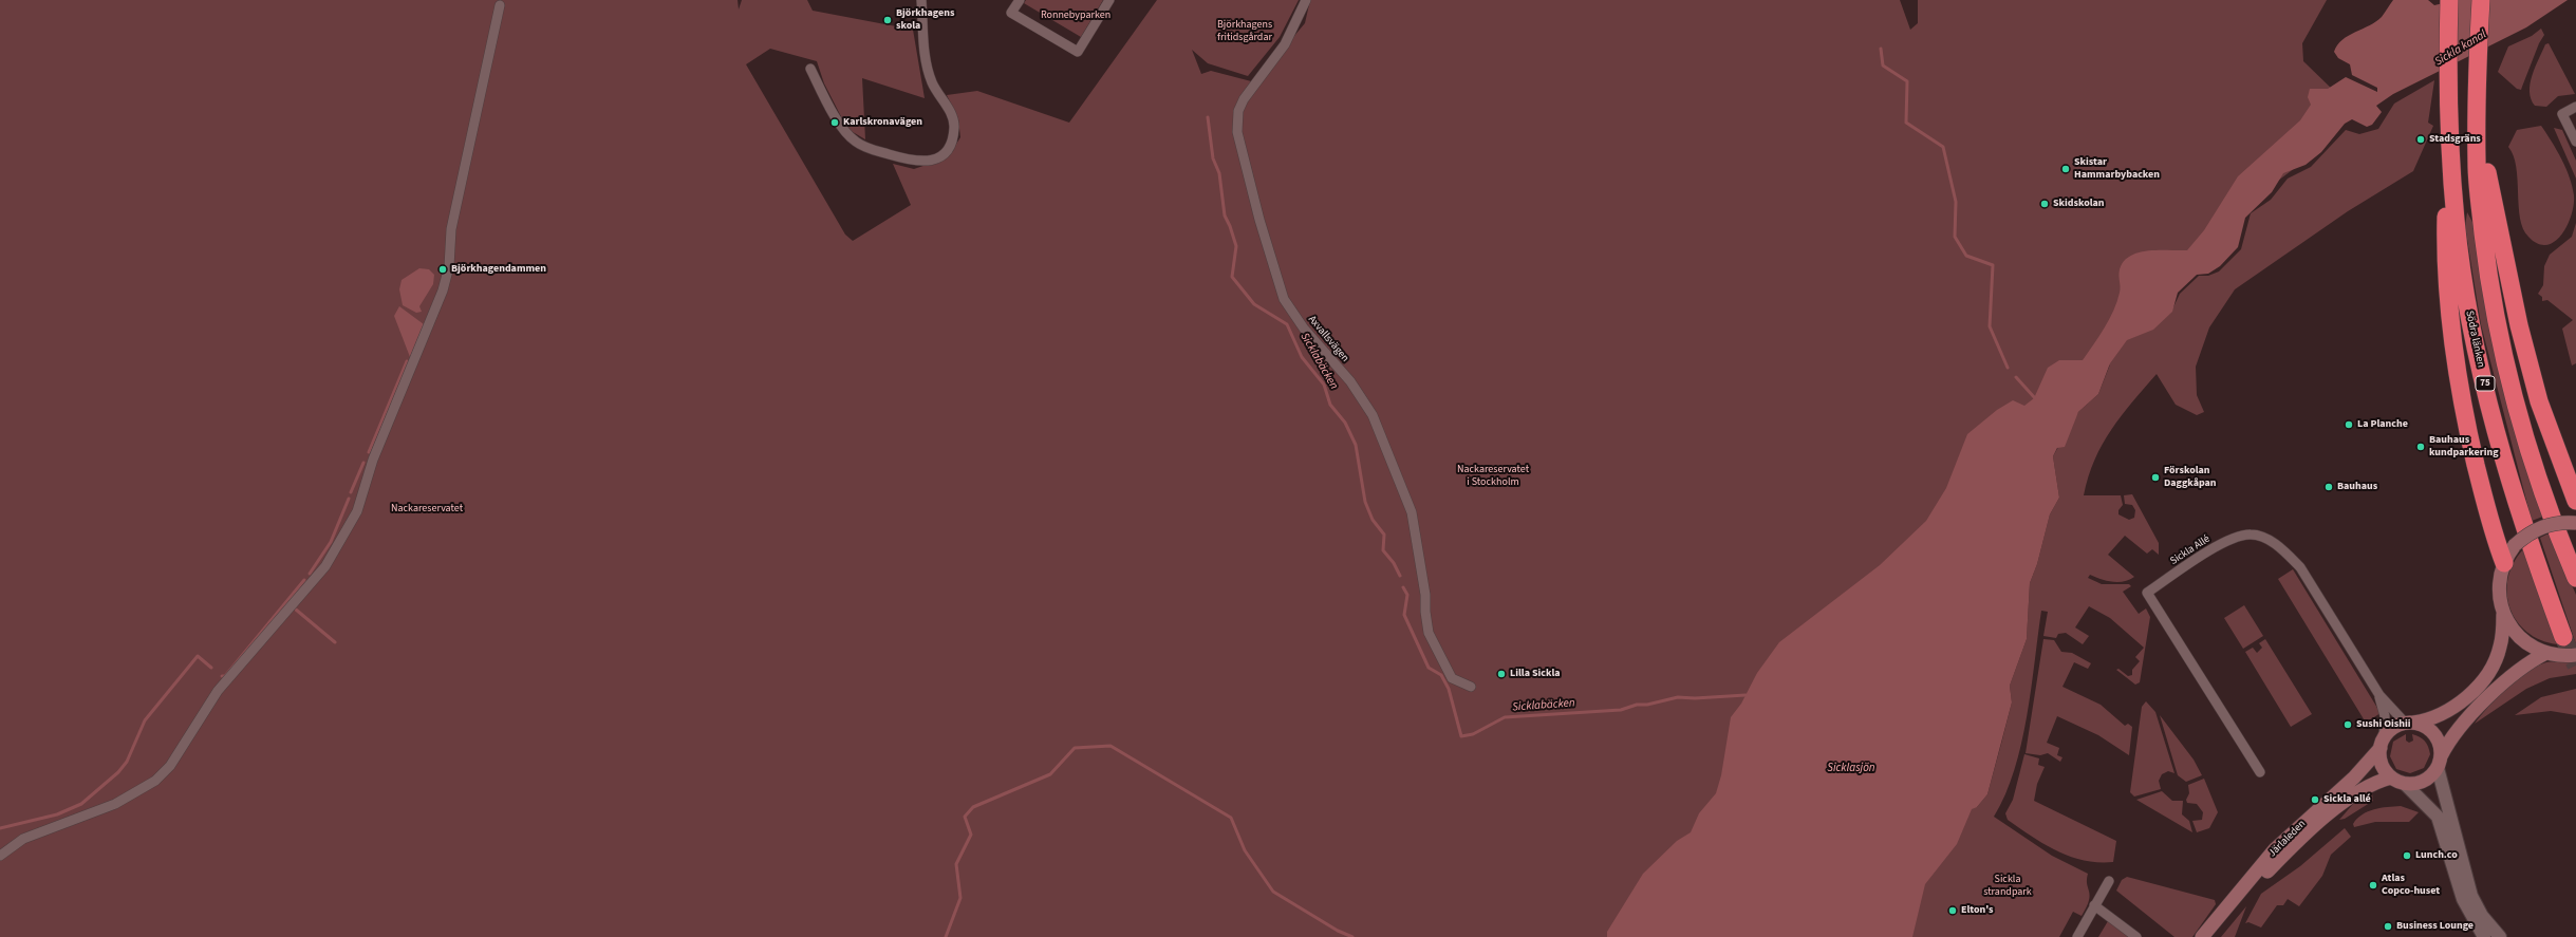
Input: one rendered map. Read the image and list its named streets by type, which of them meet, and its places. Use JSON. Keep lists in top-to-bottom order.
{
  "streets": {
    "highway": ["Södra länken", "75"],
    "main road": ["Järlaleden"],
    "street": ["Axvallsvägen", "Sickla Allé"]
  },
  "crossings": [
    ["Sickla Allé", "Järlaleden"]
  ],
  "water": ["Sickla kanal", "Sicklabäcken", "Sicklasjön"],
  "parks": [
    "Ronnebyparken",
    "Björkhagens fritidsgårdar",
    "Nackareservatet i Stockholm",
    "Nackareservatet",
    "Sickla strandpark"
  ],
  "places": [
    "Björkhagens skola",
    "Karlskronavägen",
    "Stadsgräns",
    "Skistar Hammarbybacken",
    "Skidskolan",
    "Björkhagendammen",
    "La Planche",
    "Bauhaus kundparkering",
    "Förskolan Daggkåpan",
    "Bauhaus",
    "Lilla Sickla",
    "Sushi Oishii",
    "Sickla allé",
    "Lunch.co",
    "Atlas Copco-huset",
    "Elton's",
    "Business Lounge"
  ]
}
